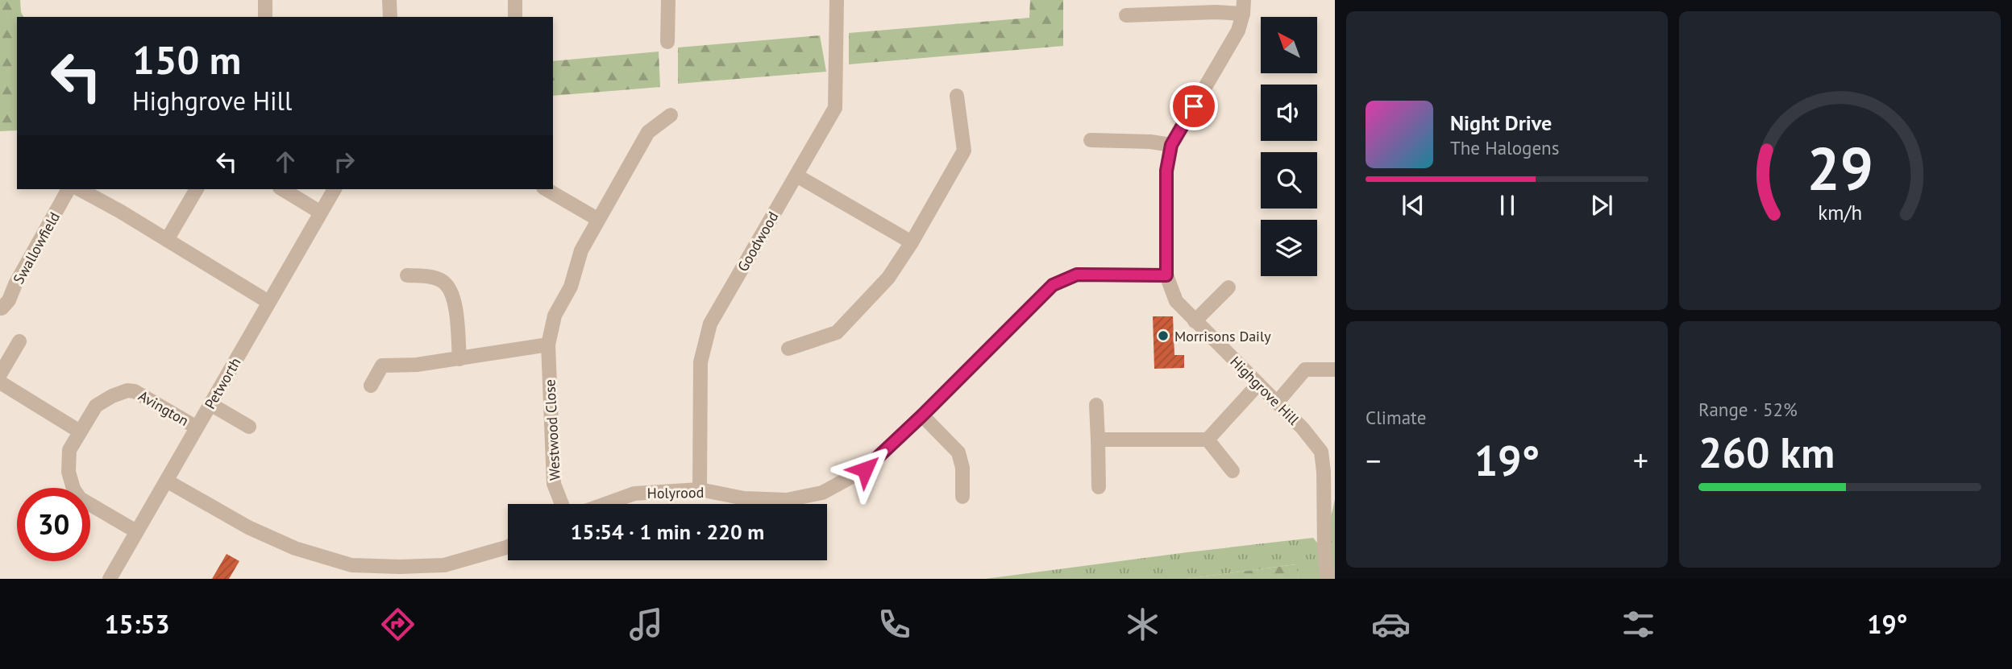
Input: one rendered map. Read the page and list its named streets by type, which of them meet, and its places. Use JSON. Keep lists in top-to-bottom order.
{
  "streets": {
    "street": [
      "Goodwood",
      "Swallowfield",
      "Petworth",
      "Highgrove Hill",
      "Avington",
      "Westwood Close",
      "Holyrood"
    ]
  },
  "crossings": [
    ["Goodwood", "Holyrood"],
    ["Petworth", "Avington"],
    ["Highgrove Hill", "Holyrood"]
  ],
  "places": ["Morrisons Daily"],
  "north": "top left",
  "page": {
    "turn": ["150 m", "Highgrove Hill"],
    "song": ["Night Drive", "The Halogens"],
    "tile": [
      "Climate",
      ["Range · 52%", "260 km"]
    ],
    "heat": ["−", "19°", "+"],
    "limit": "30",
    "trip": "15:54 · 1 min · 220 m",
    "tabs": ["15:53", "19°"],
    "gauge": ["29", "km/h"]
  }
}
